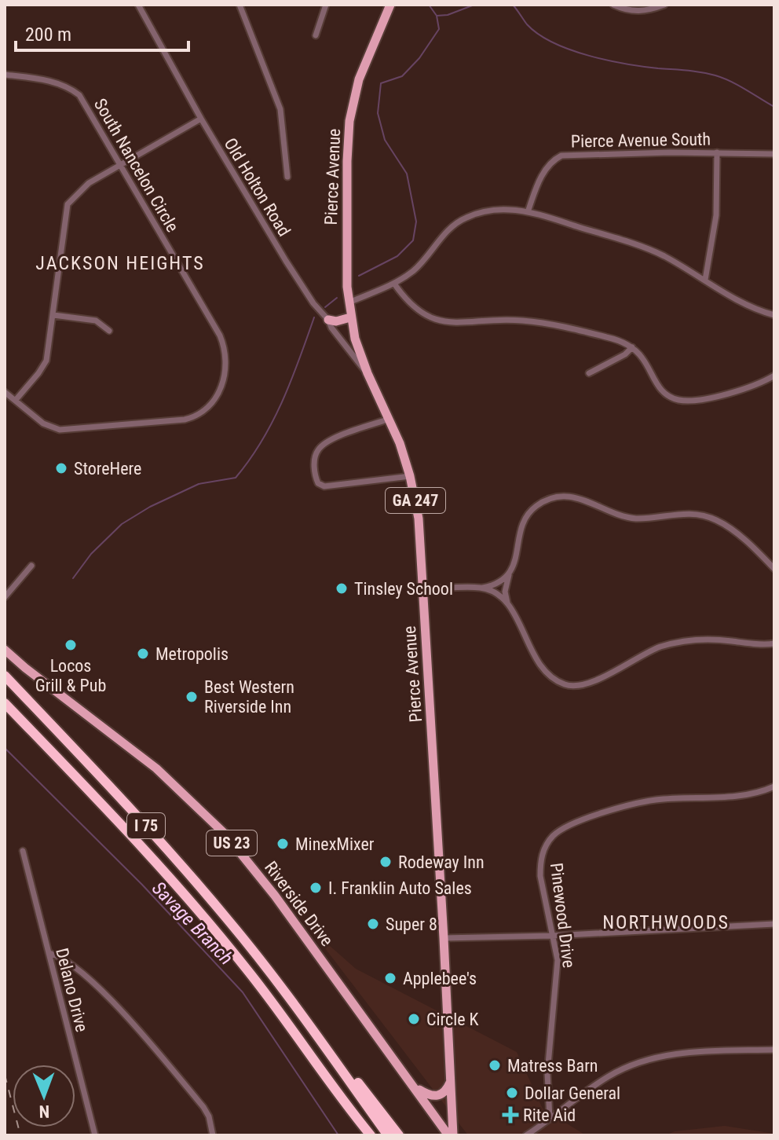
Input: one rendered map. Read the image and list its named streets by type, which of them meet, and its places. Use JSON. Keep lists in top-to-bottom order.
{
  "streets": {
    "highway": ["I 75"],
    "main road": [
      "Pierce Avenue",
      "GA 247",
      "US 23",
      "Riverside Drive"
    ],
    "street": [
      "Pierce Avenue South",
      "South Nancelon Circle",
      "Old Holton Road",
      "Pinewood Drive",
      "Delano Drive"
    ]
  },
  "crossings": [
    ["Pierce Avenue", "Old Holton Road"],
    ["Pierce Avenue", "Riverside Drive"]
  ],
  "districts": ["JACKSON HEIGHTS", "NORTHWOODS"],
  "water": ["Savage Branch"],
  "places": {
    "other": [
      "StoreHere",
      "Tinsley School",
      "Locos Grill & Pub",
      "Metropolis",
      "Best Western Riverside Inn",
      "MinexMixer",
      "Rodeway Inn",
      "I. Franklin Auto Sales",
      "Super 8",
      "Applebee's",
      "Circle K",
      "Matress Barn",
      "Dollar General"
    ],
    "health": ["Rite Aid"]
  },
  "scale_bar": "200 m",
  "north": "bottom"
}
